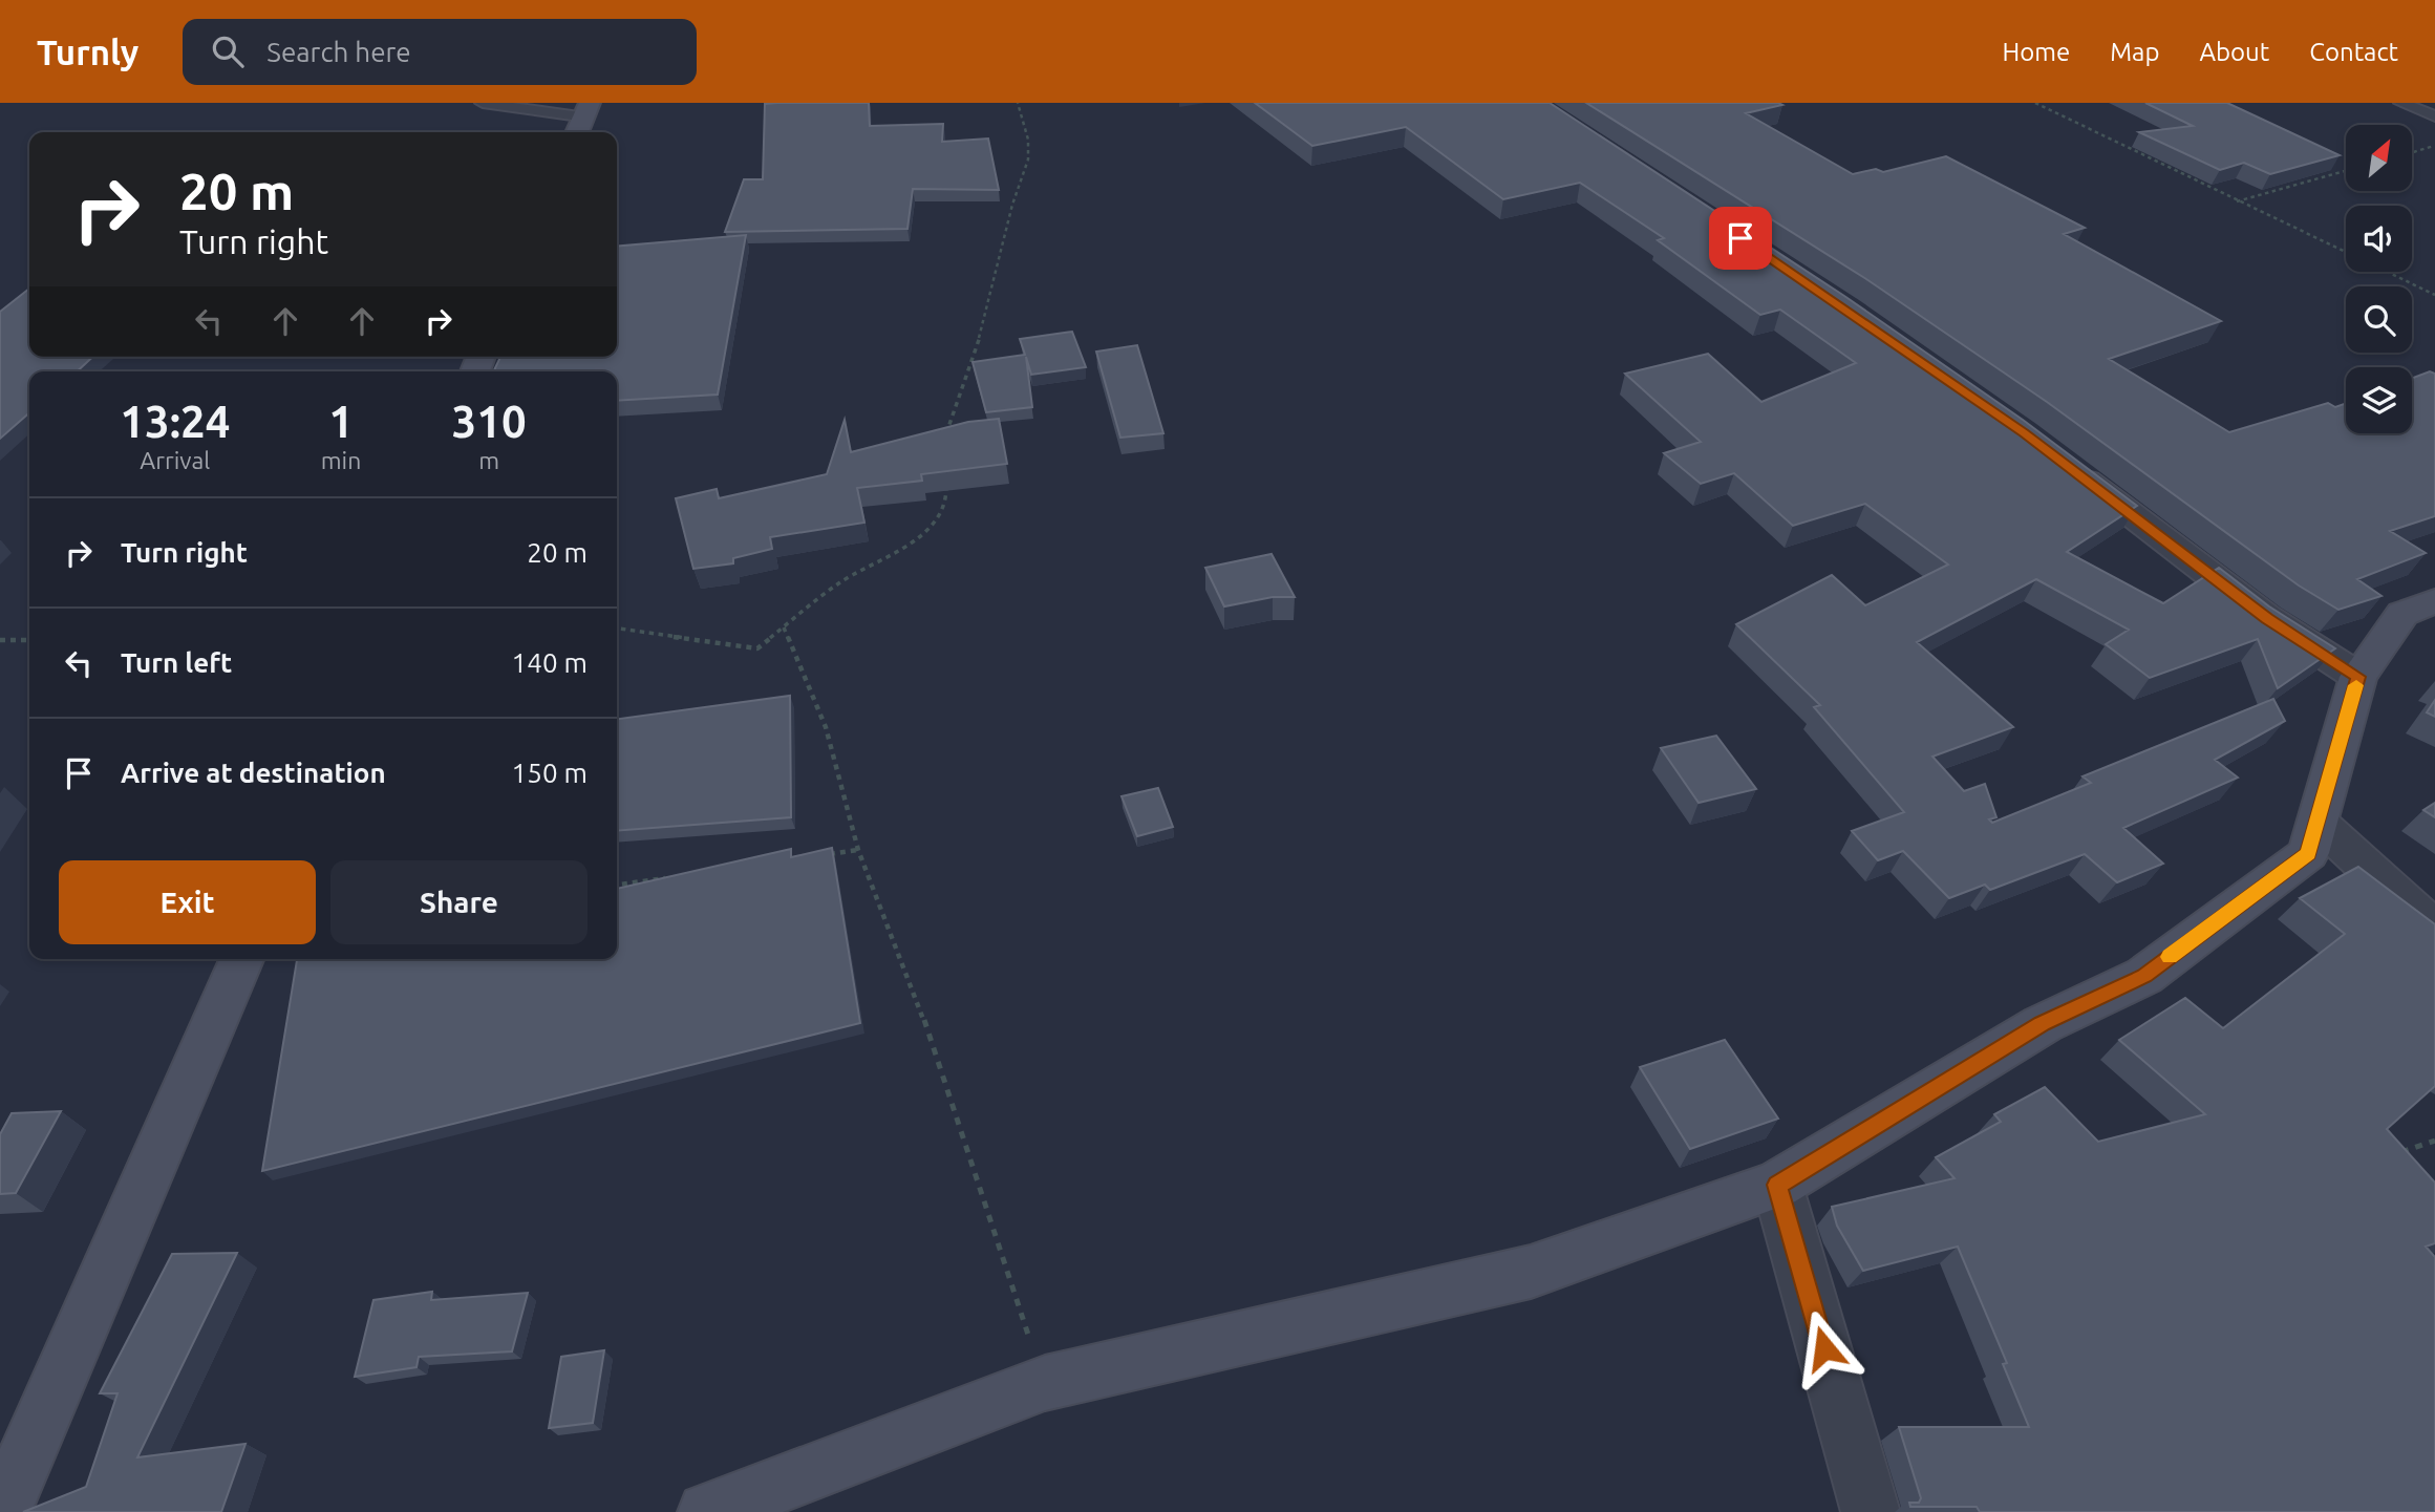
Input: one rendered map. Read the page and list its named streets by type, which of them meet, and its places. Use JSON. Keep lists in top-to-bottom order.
{
  "north": "top right",
  "page": {
    "header": "Turnly",
    "search": "Search here",
    "nav": [
      "Home",
      "Map",
      "About",
      "Contact"
    ],
    "turn": ["20 m", "Turn right"],
    "eta": [
      "13:24",
      "Arrival",
      "1",
      "min",
      "310",
      "m"
    ],
    "list": [
      {
        "name": "Turn right",
        "value": "20 m"
      },
      {
        "name": "Turn left",
        "value": "140 m"
      },
      {
        "name": "Arrive at destination",
        "value": "150 m"
      }
    ],
    "buttons": ["Exit", "Share"]
  }
}
